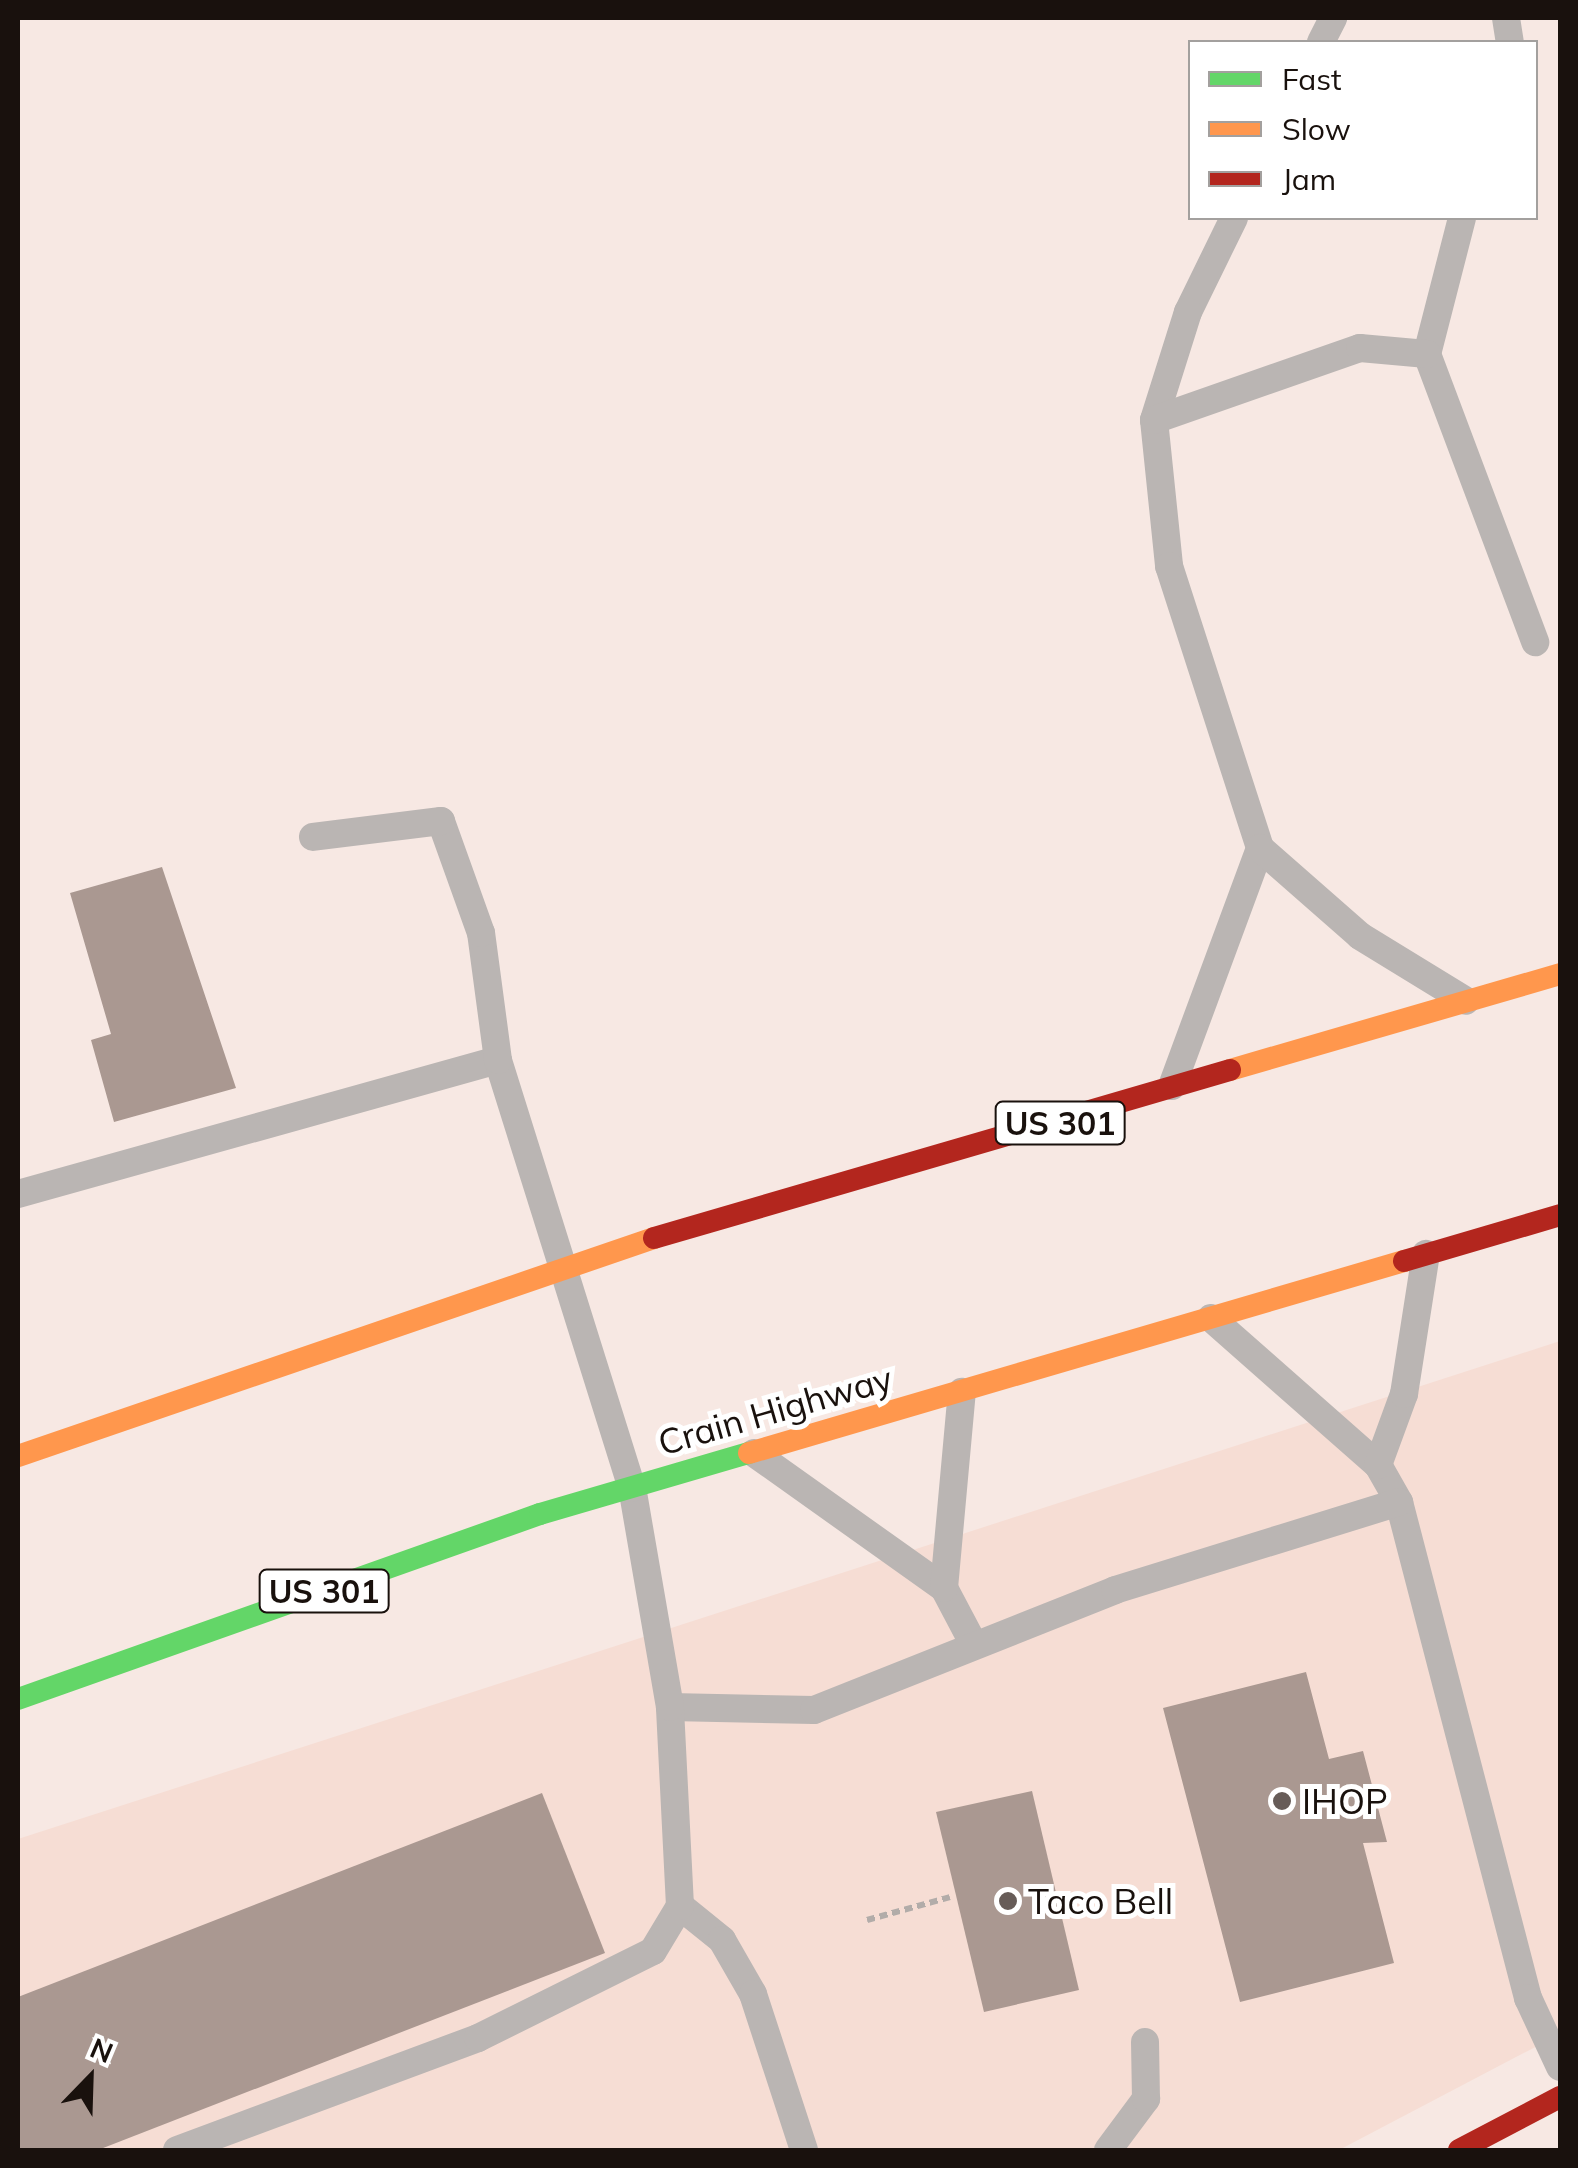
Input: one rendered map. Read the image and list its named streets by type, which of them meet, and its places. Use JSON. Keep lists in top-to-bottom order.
{
  "streets": {
    "main road": ["US 301", "Crain Highway"]
  },
  "places": ["IHOP", "Taco Bell"],
  "legend": ["Fast", "Slow", "Jam"],
  "north": "top right"
}
